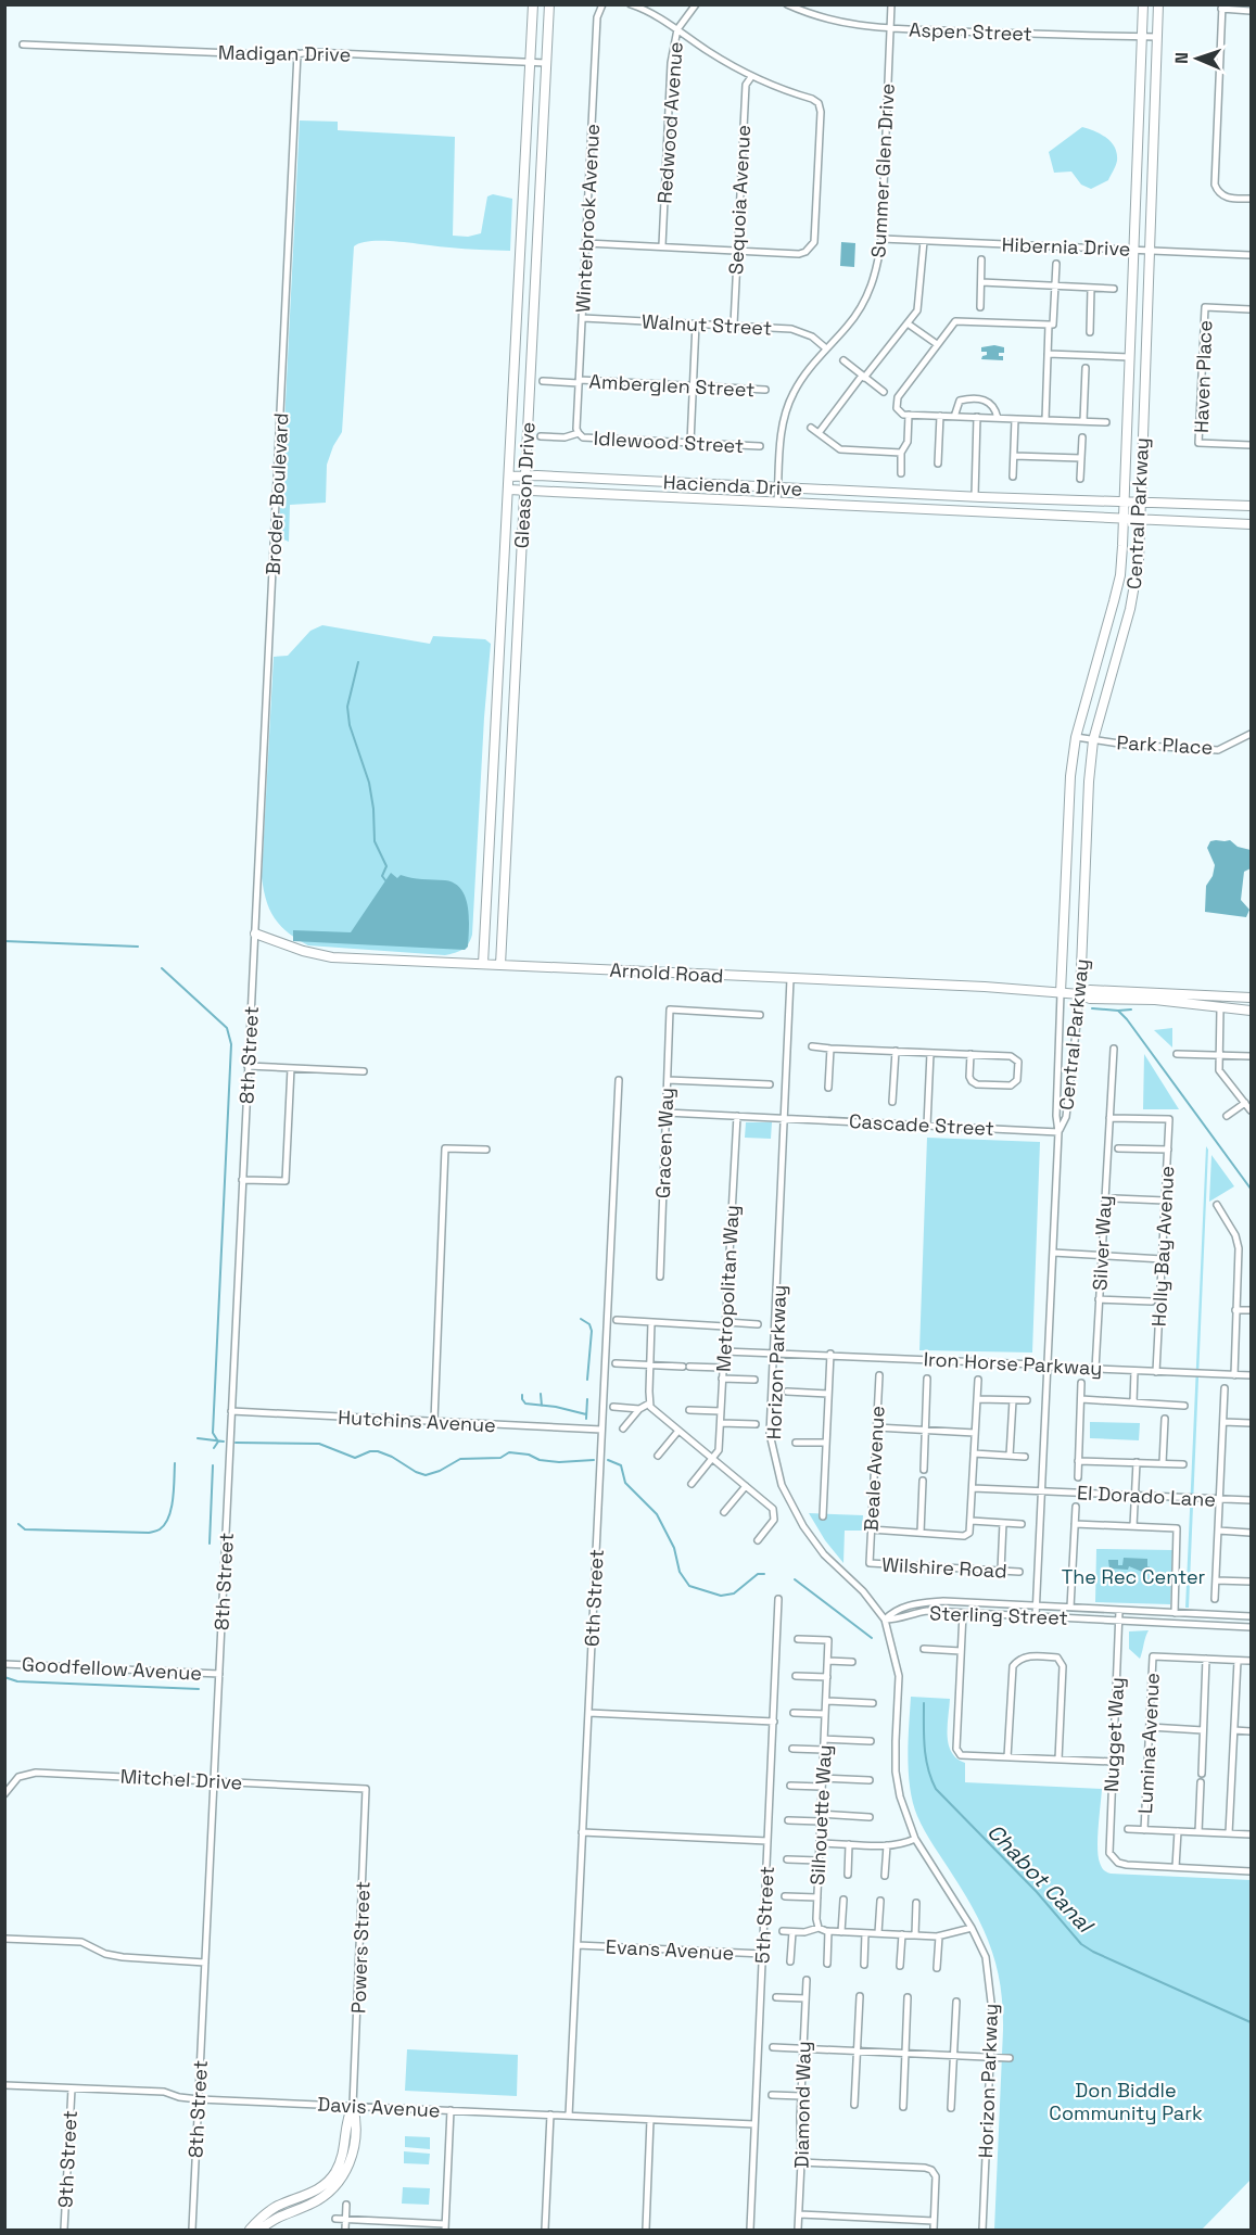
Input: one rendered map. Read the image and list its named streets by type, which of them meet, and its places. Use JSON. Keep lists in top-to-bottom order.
{
  "streets": {
    "street": [
      "Aspen Street",
      "Madigan Drive",
      "Redwood Avenue",
      "Summer Glen Drive",
      "Sequoia Avenue",
      "Winterbrook Avenue",
      "Hibernia Drive",
      "Walnut Street",
      "Haven Place",
      "Amberglen Street",
      "Idlewood Street",
      "Gleason Drive",
      "Hacienda Drive",
      "Broder Boulevard",
      "Central Parkway",
      "Park Place",
      "Arnold Road",
      "8th Street",
      "Cascade Street",
      "Gracen Way",
      "Silver Way",
      "Holly Bay Avenue",
      "Metropolitan Way",
      "Horizon Parkway",
      "Iron Horse Parkway",
      "Hutchins Avenue",
      "Beale Avenue",
      "El Dorado Lane",
      "Wilshire Road",
      "6th Street",
      "Sterling Street",
      "Goodfellow Avenue",
      "Nugget Way",
      "Lumina Avenue",
      "Mitchel Drive",
      "Silhouette Way",
      "5th Street",
      "Powers Street",
      "Evans Avenue",
      "Diamond Way",
      "Davis Avenue",
      "9th Street"
    ]
  },
  "crossings": [
    ["Aspen Street", "Summer Glen Drive"],
    ["Aspen Street", "Central Parkway"],
    ["Madigan Drive", "Gleason Drive"],
    ["Madigan Drive", "Broder Boulevard"],
    ["Summer Glen Drive", "Hibernia Drive"],
    ["Summer Glen Drive", "Walnut Street"],
    ["Summer Glen Drive", "Hacienda Drive"],
    ["Sequoia Avenue", "Walnut Street"],
    ["Winterbrook Avenue", "Walnut Street"],
    ["Winterbrook Avenue", "Amberglen Street"],
    ["Winterbrook Avenue", "Idlewood Street"],
    ["Hibernia Drive", "Central Parkway"],
    ["Gleason Drive", "Hacienda Drive"],
    ["Gleason Drive", "Arnold Road"],
    ["Hacienda Drive", "Central Parkway"],
    ["Broder Boulevard", "Arnold Road"],
    ["Broder Boulevard", "8th Street"],
    ["Central Parkway", "Park Place"],
    ["Central Parkway", "Arnold Road"],
    ["Central Parkway", "Cascade Street"],
    ["Central Parkway", "Iron Horse Parkway"],
    ["Central Parkway", "El Dorado Lane"],
    ["Central Parkway", "Sterling Street"],
    ["Arnold Road", "8th Street"],
    ["Arnold Road", "Horizon Parkway"],
    ["8th Street", "Hutchins Avenue"],
    ["8th Street", "Goodfellow Avenue"],
    ["8th Street", "Mitchel Drive"],
    ["8th Street", "Davis Avenue"],
    ["Cascade Street", "Gracen Way"],
    ["Cascade Street", "Metropolitan Way"],
    ["Cascade Street", "Horizon Parkway"],
    ["Silver Way", "Holly Bay Avenue"],
    ["Silver Way", "Iron Horse Parkway"],
    ["Holly Bay Avenue", "Iron Horse Parkway"],
    ["Metropolitan Way", "Iron Horse Parkway"],
    ["Horizon Parkway", "Iron Horse Parkway"],
    ["Horizon Parkway", "Sterling Street"],
    ["Hutchins Avenue", "6th Street"],
    ["Beale Avenue", "Wilshire Road"],
    ["6th Street", "Evans Avenue"],
    ["6th Street", "Davis Avenue"],
    ["Sterling Street", "Nugget Way"],
    ["Mitchel Drive", "Powers Street"],
    ["5th Street", "Evans Avenue"],
    ["5th Street", "Davis Avenue"],
    ["Powers Street", "Davis Avenue"],
    ["Davis Avenue", "9th Street"]
  ],
  "water": ["Chabot Canal"],
  "parks": ["The Rec Center", "Don Biddle Community Park"],
  "north": "left"
}
